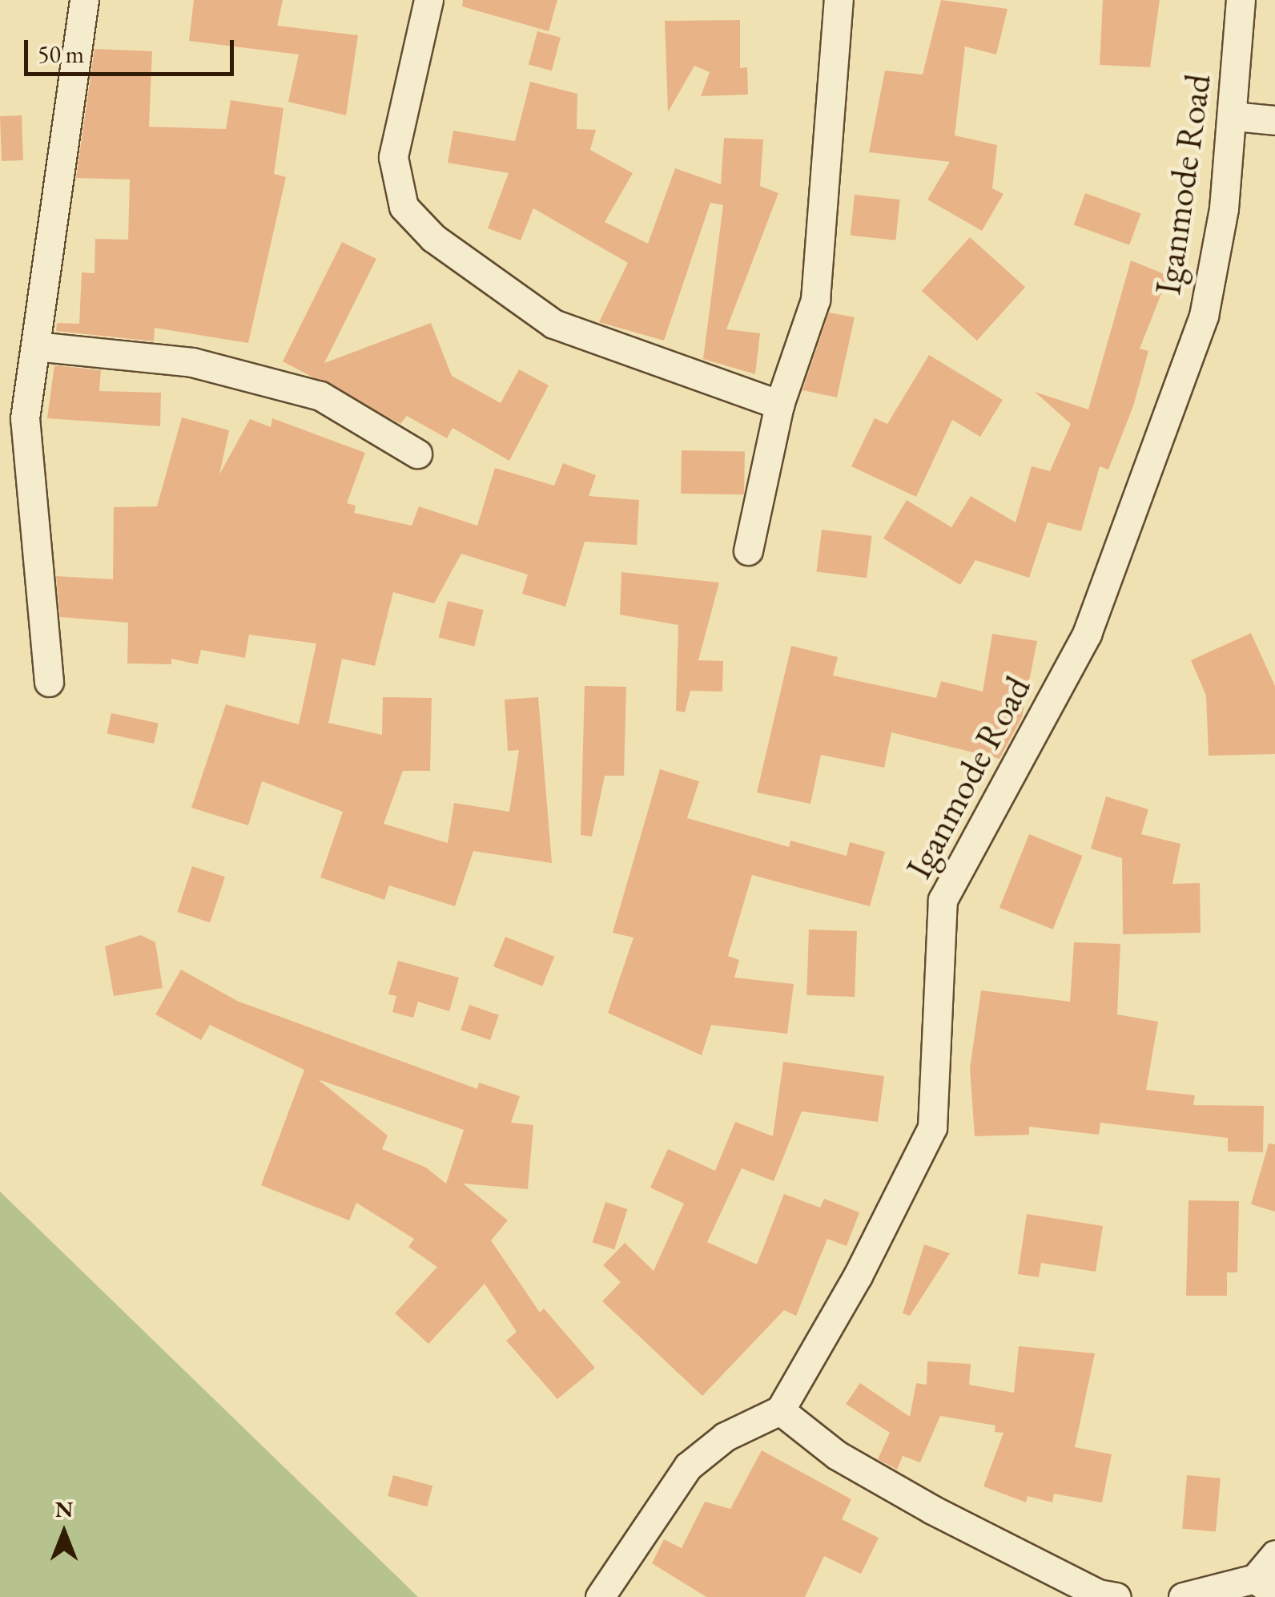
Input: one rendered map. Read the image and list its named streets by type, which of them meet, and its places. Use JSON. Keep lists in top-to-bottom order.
{
  "streets": {
    "street": ["Iganmode Road"]
  },
  "scale_bar": "50 m",
  "north": "top"
}
